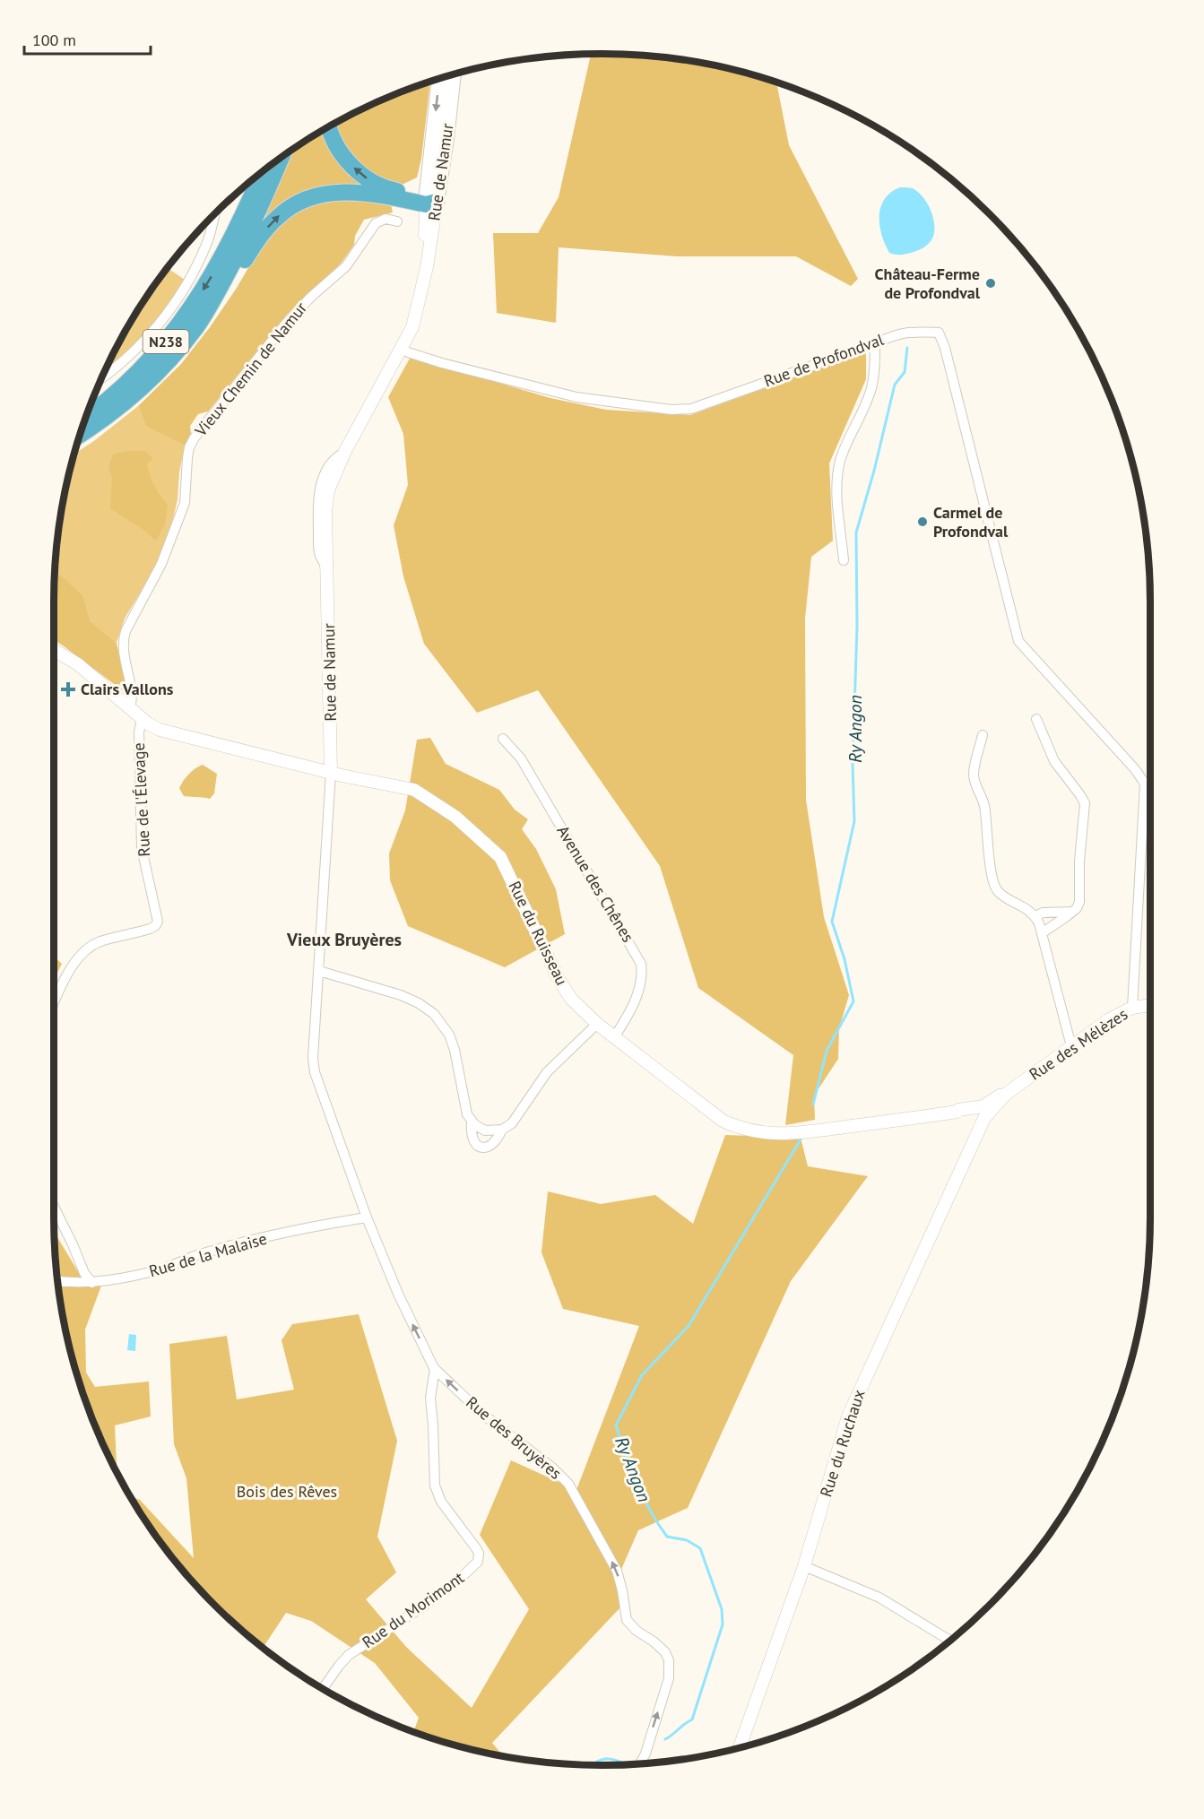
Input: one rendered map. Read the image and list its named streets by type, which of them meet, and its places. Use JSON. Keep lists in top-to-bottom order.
{
  "streets": {
    "highway": ["N238"],
    "main road": ["Rue de Namur"],
    "street": [
      "Rue de Profondval",
      "Vieux Chemin de Namur",
      "Rue de l'Élevage",
      "Avenue des Chênes",
      "Rue du Ruisseau",
      "Rue des Mélèzes",
      "Rue de la Malaise",
      "Rue des Bruyères",
      "Rue du Ruchaux",
      "Rue du Morimont"
    ]
  },
  "crossings": [
    ["Rue de Namur", "Rue de Profondval"],
    ["Rue de Namur", "Rue du Ruisseau"],
    ["Rue de Profondval", "Rue des Mélèzes"],
    ["Vieux Chemin de Namur", "Rue du Ruisseau"],
    ["Rue de l'Élevage", "Rue du Ruisseau"],
    ["Avenue des Chênes", "Rue du Ruisseau"],
    ["Rue du Ruisseau", "Rue des Mélèzes"],
    ["Rue des Mélèzes", "Rue du Ruchaux"],
    ["Rue des Bruyères", "Rue du Morimont"]
  ],
  "one_way": ["Rue des Bruyères"],
  "districts": ["Vieux Bruyères"],
  "water": ["Ry Angon"],
  "parks": ["Bois des Rêves"],
  "places": {
    "other": ["Château-Ferme de Profondval", "Carmel de Profondval"],
    "health": ["Clairs Vallons"]
  },
  "scale_bar": "100 m"
}
